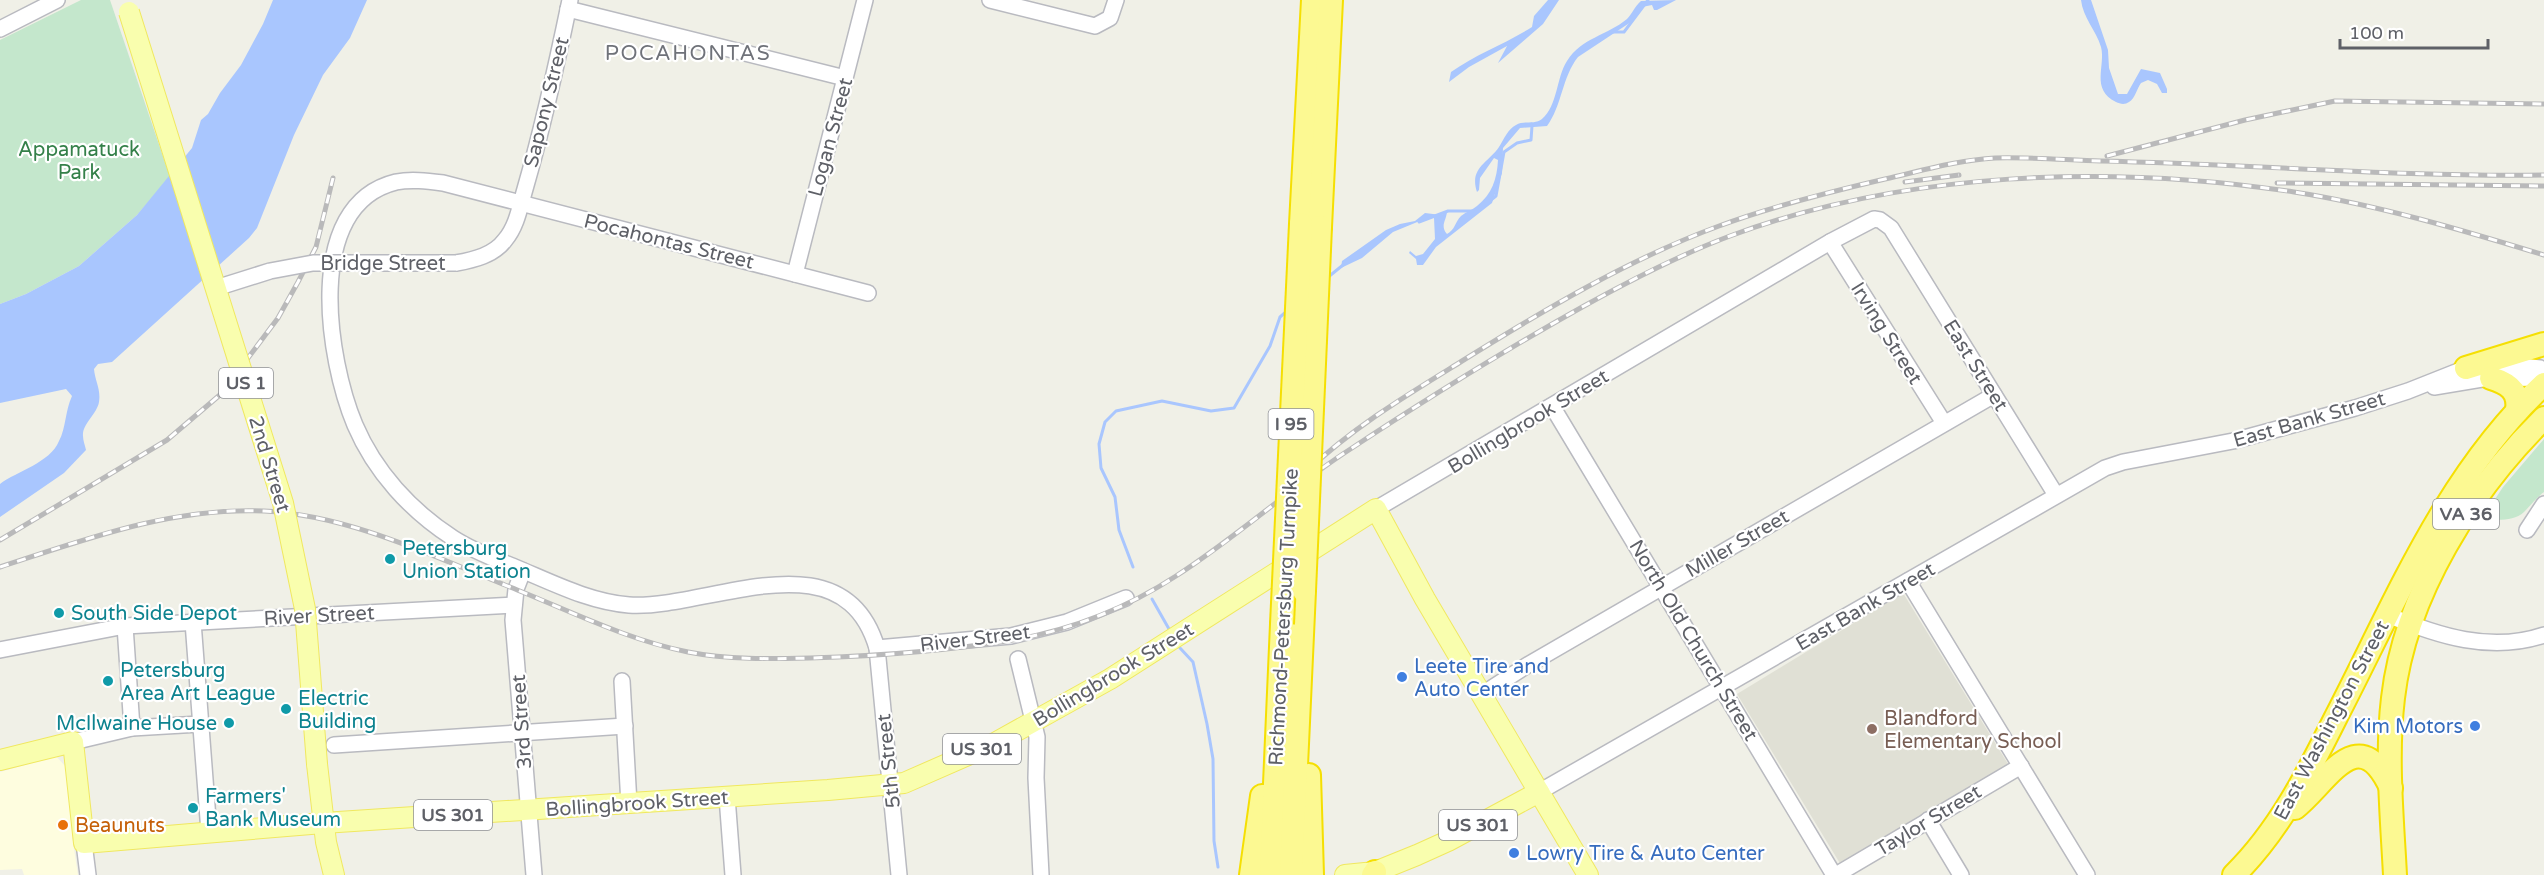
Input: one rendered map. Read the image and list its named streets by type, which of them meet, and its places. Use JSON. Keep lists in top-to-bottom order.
{
  "streets": {
    "highway": [
      "I 95",
      "VA 36",
      "Richmond-Petersburg Turnpike",
      "East Washington Street"
    ],
    "main road": [
      "US 1",
      "East Bank Street",
      "Bollingbrook Street",
      "2nd Street",
      "US 301"
    ],
    "street": [
      "Sapony Street",
      "Logan Street",
      "Pocahontas Street",
      "Bridge Street",
      "Irving Street",
      "East Street",
      "Miller Street",
      "River Street",
      "North Old Church Street",
      "3rd Street",
      "5th Street",
      "Taylor Street"
    ]
  },
  "crossings": [
    ["Sapony Street", "Pocahontas Street"],
    ["Sapony Street", "Bridge Street"],
    ["Logan Street", "Pocahontas Street"],
    ["Pocahontas Street", "Bridge Street"],
    ["Pocahontas Street", "River Street"],
    ["Pocahontas Street", "3rd Street"],
    ["Pocahontas Street", "5th Street"],
    ["Bridge Street", "2nd Street"],
    ["Irving Street", "Bollingbrook Street"],
    ["Irving Street", "Miller Street"],
    ["East Street", "East Bank Street"],
    ["East Street", "Bollingbrook Street"],
    ["East Street", "Miller Street"],
    ["US 1", "Bollingbrook Street"],
    ["US 1", "2nd Street"],
    ["East Bank Street", "North Old Church Street"],
    ["East Bank Street", "US 301"],
    ["Bollingbrook Street", "2nd Street"],
    ["Bollingbrook Street", "North Old Church Street"],
    ["Bollingbrook Street", "3rd Street"],
    ["Bollingbrook Street", "US 301"],
    ["Bollingbrook Street", "5th Street"],
    ["VA 36", "East Washington Street"],
    ["Miller Street", "North Old Church Street"],
    ["Miller Street", "US 301"],
    ["River Street", "3rd Street"],
    ["River Street", "5th Street"],
    ["North Old Church Street", "Taylor Street"]
  ],
  "districts": ["POCAHONTAS"],
  "parks": ["Appamatuck Park"],
  "places": [
    "Petersburg Union Station",
    "South Side Depot",
    "Leete Tire and Auto Center",
    "Petersburg Area Art League",
    "Electric Building",
    "McIlwaine House",
    "Kim Motors",
    "Blandford Elementary School",
    "Farmers' Bank Museum",
    "Beaunuts",
    "Lowry Tire & Auto Center"
  ],
  "scale_bar": "100 m"
}
